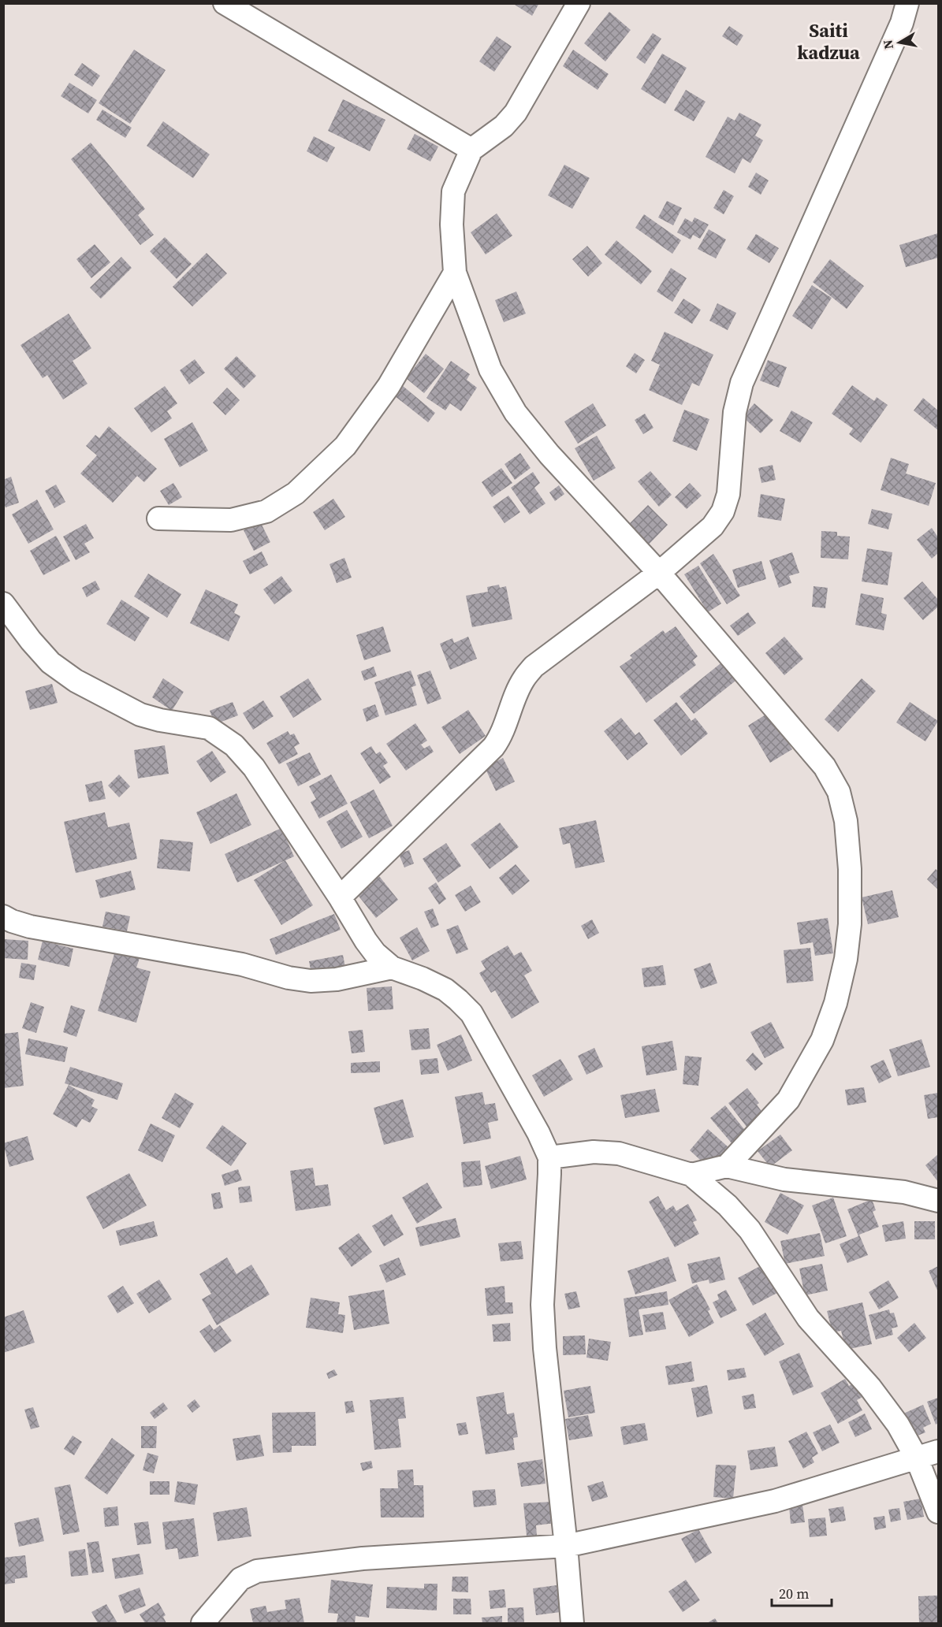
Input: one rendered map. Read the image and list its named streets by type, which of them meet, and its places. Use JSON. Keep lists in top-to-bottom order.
{
  "districts": ["Saiti kadzua"],
  "scale_bar": "20 m",
  "north": "left"
}
